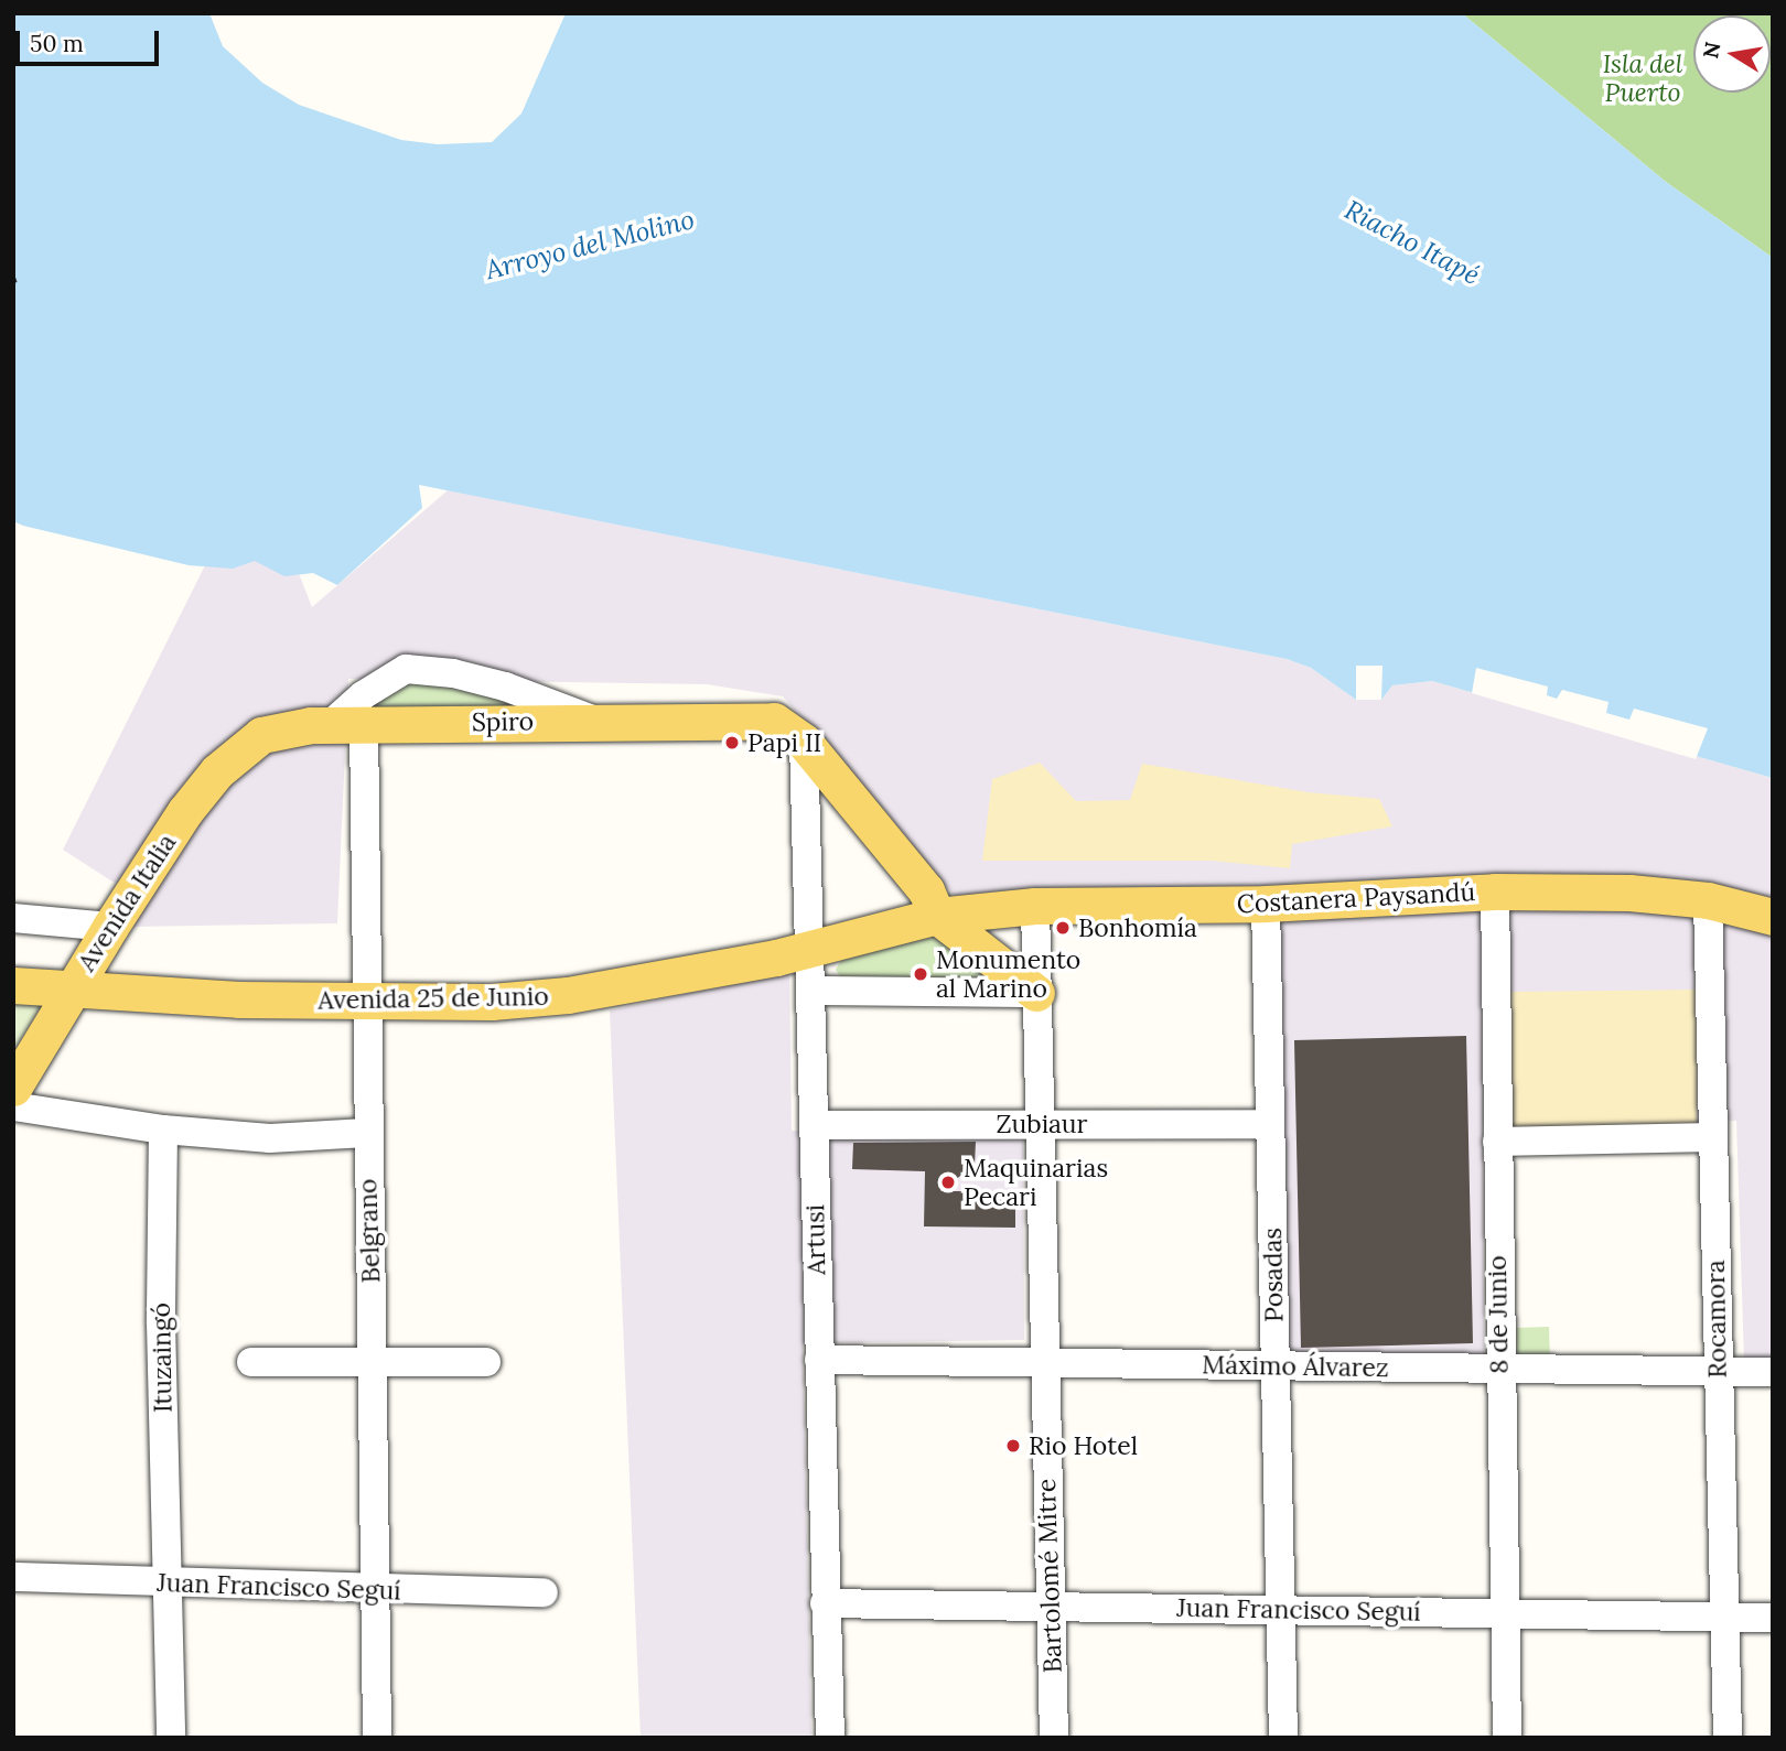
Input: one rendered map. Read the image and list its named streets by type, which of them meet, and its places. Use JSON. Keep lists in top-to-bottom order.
{
  "streets": {
    "main road": [
      "Spiro",
      "Costanera Paysandú",
      "Avenida Italia",
      "Avenida 25 de Junio"
    ],
    "street": [
      "Zubiaur",
      "Belgrano",
      "Artusi",
      "Posadas",
      "8 de Junio",
      "Rocamora",
      "Ituzaingó",
      "Máximo Álvarez",
      "Bartolomé Mitre",
      "Juan Francisco Seguí"
    ]
  },
  "crossings": [
    ["Spiro", "Avenida Italia"],
    ["Spiro", "Belgrano"],
    ["Spiro", "Artusi"],
    ["Costanera Paysandú", "Avenida 25 de Junio"],
    ["Costanera Paysandú", "Posadas"],
    ["Costanera Paysandú", "8 de Junio"],
    ["Costanera Paysandú", "Rocamora"],
    ["Costanera Paysandú", "Bartolomé Mitre"],
    ["Avenida Italia", "Avenida 25 de Junio"],
    ["Avenida 25 de Junio", "Belgrano"],
    ["Avenida 25 de Junio", "Artusi"],
    ["Zubiaur", "Artusi"],
    ["Zubiaur", "Posadas"],
    ["Zubiaur", "Bartolomé Mitre"],
    ["Belgrano", "Juan Francisco Seguí"],
    ["Artusi", "Máximo Álvarez"],
    ["Artusi", "Juan Francisco Seguí"],
    ["Posadas", "Máximo Álvarez"],
    ["Posadas", "Juan Francisco Seguí"],
    ["8 de Junio", "Máximo Álvarez"],
    ["8 de Junio", "Juan Francisco Seguí"],
    ["Rocamora", "Máximo Álvarez"],
    ["Rocamora", "Juan Francisco Seguí"],
    ["Ituzaingó", "Juan Francisco Seguí"],
    ["Máximo Álvarez", "Bartolomé Mitre"],
    ["Bartolomé Mitre", "Juan Francisco Seguí"]
  ],
  "water": ["Riacho Itapé", "Arroyo del Molino"],
  "parks": ["Isla del Puerto"],
  "places": [
    "Papi II",
    "Bonhomía",
    "Monumento al Marino",
    "Maquinarias Pecari",
    "Rio Hotel"
  ],
  "scale_bar": "50 m",
  "north": "left"
}
